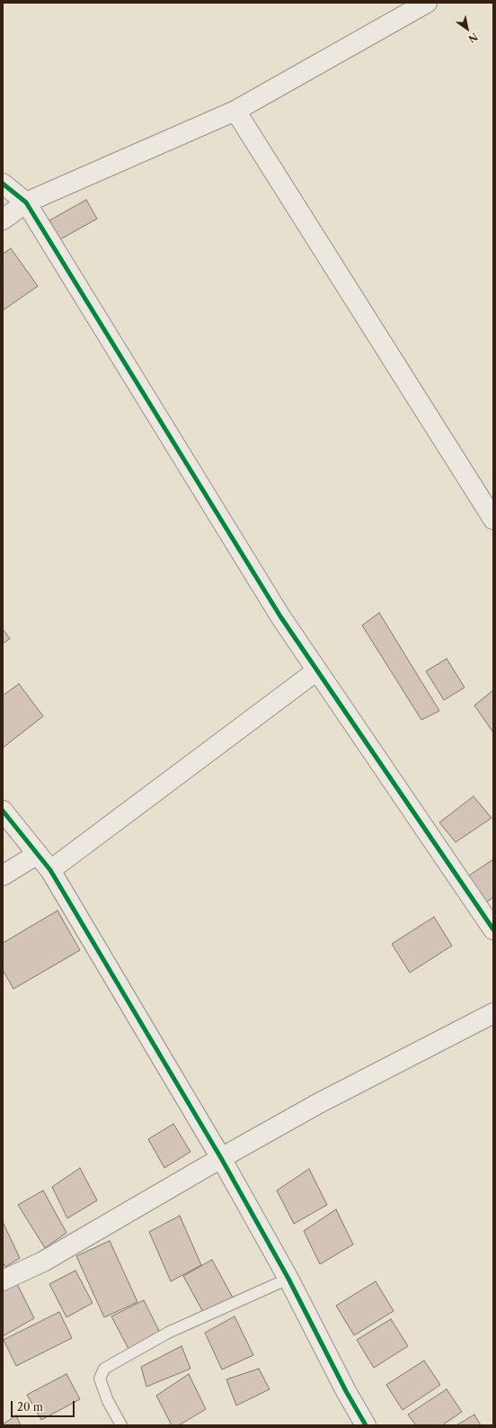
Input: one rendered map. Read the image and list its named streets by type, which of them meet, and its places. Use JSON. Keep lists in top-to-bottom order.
{
  "scale_bar": "20 m",
  "north": "bottom right"
}
